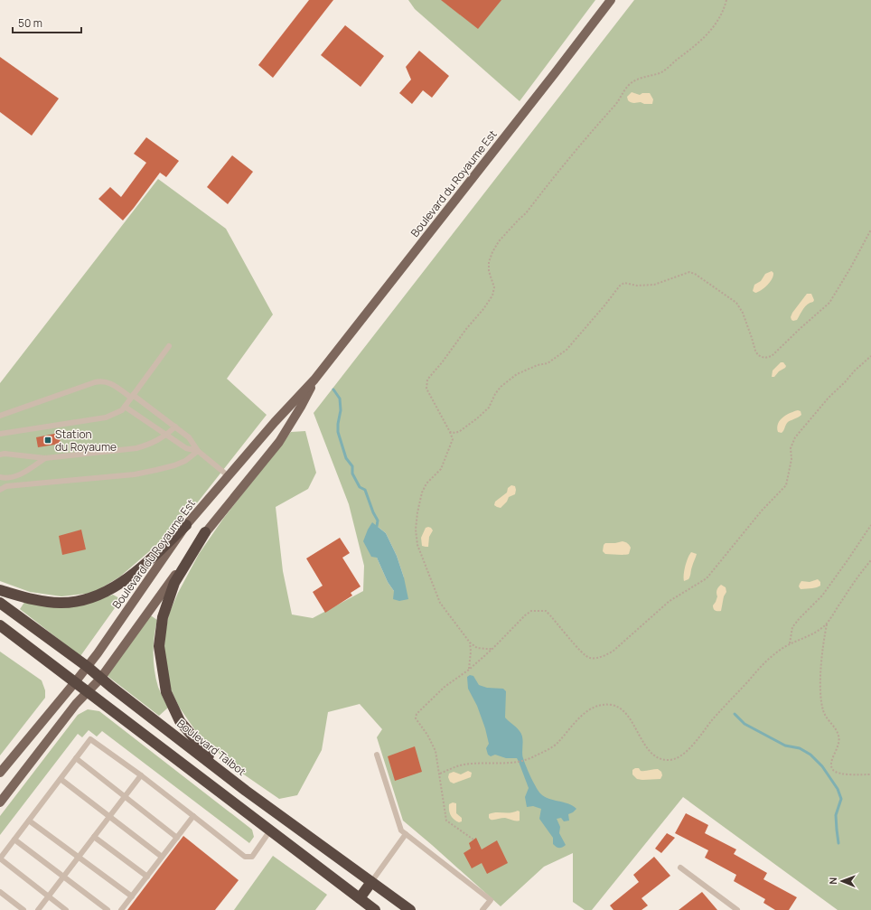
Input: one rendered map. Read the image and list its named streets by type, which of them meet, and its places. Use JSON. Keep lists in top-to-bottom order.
{
  "streets": {
    "highway": ["Boulevard Talbot"],
    "main road": ["Boulevard du Royaume Est"]
  },
  "crossings": [
    ["Boulevard du Royaume Est", "Boulevard Talbot"]
  ],
  "places": {
    "transit": ["Station du Royaume"]
  },
  "scale_bar": "50 m",
  "north": "left"
}
